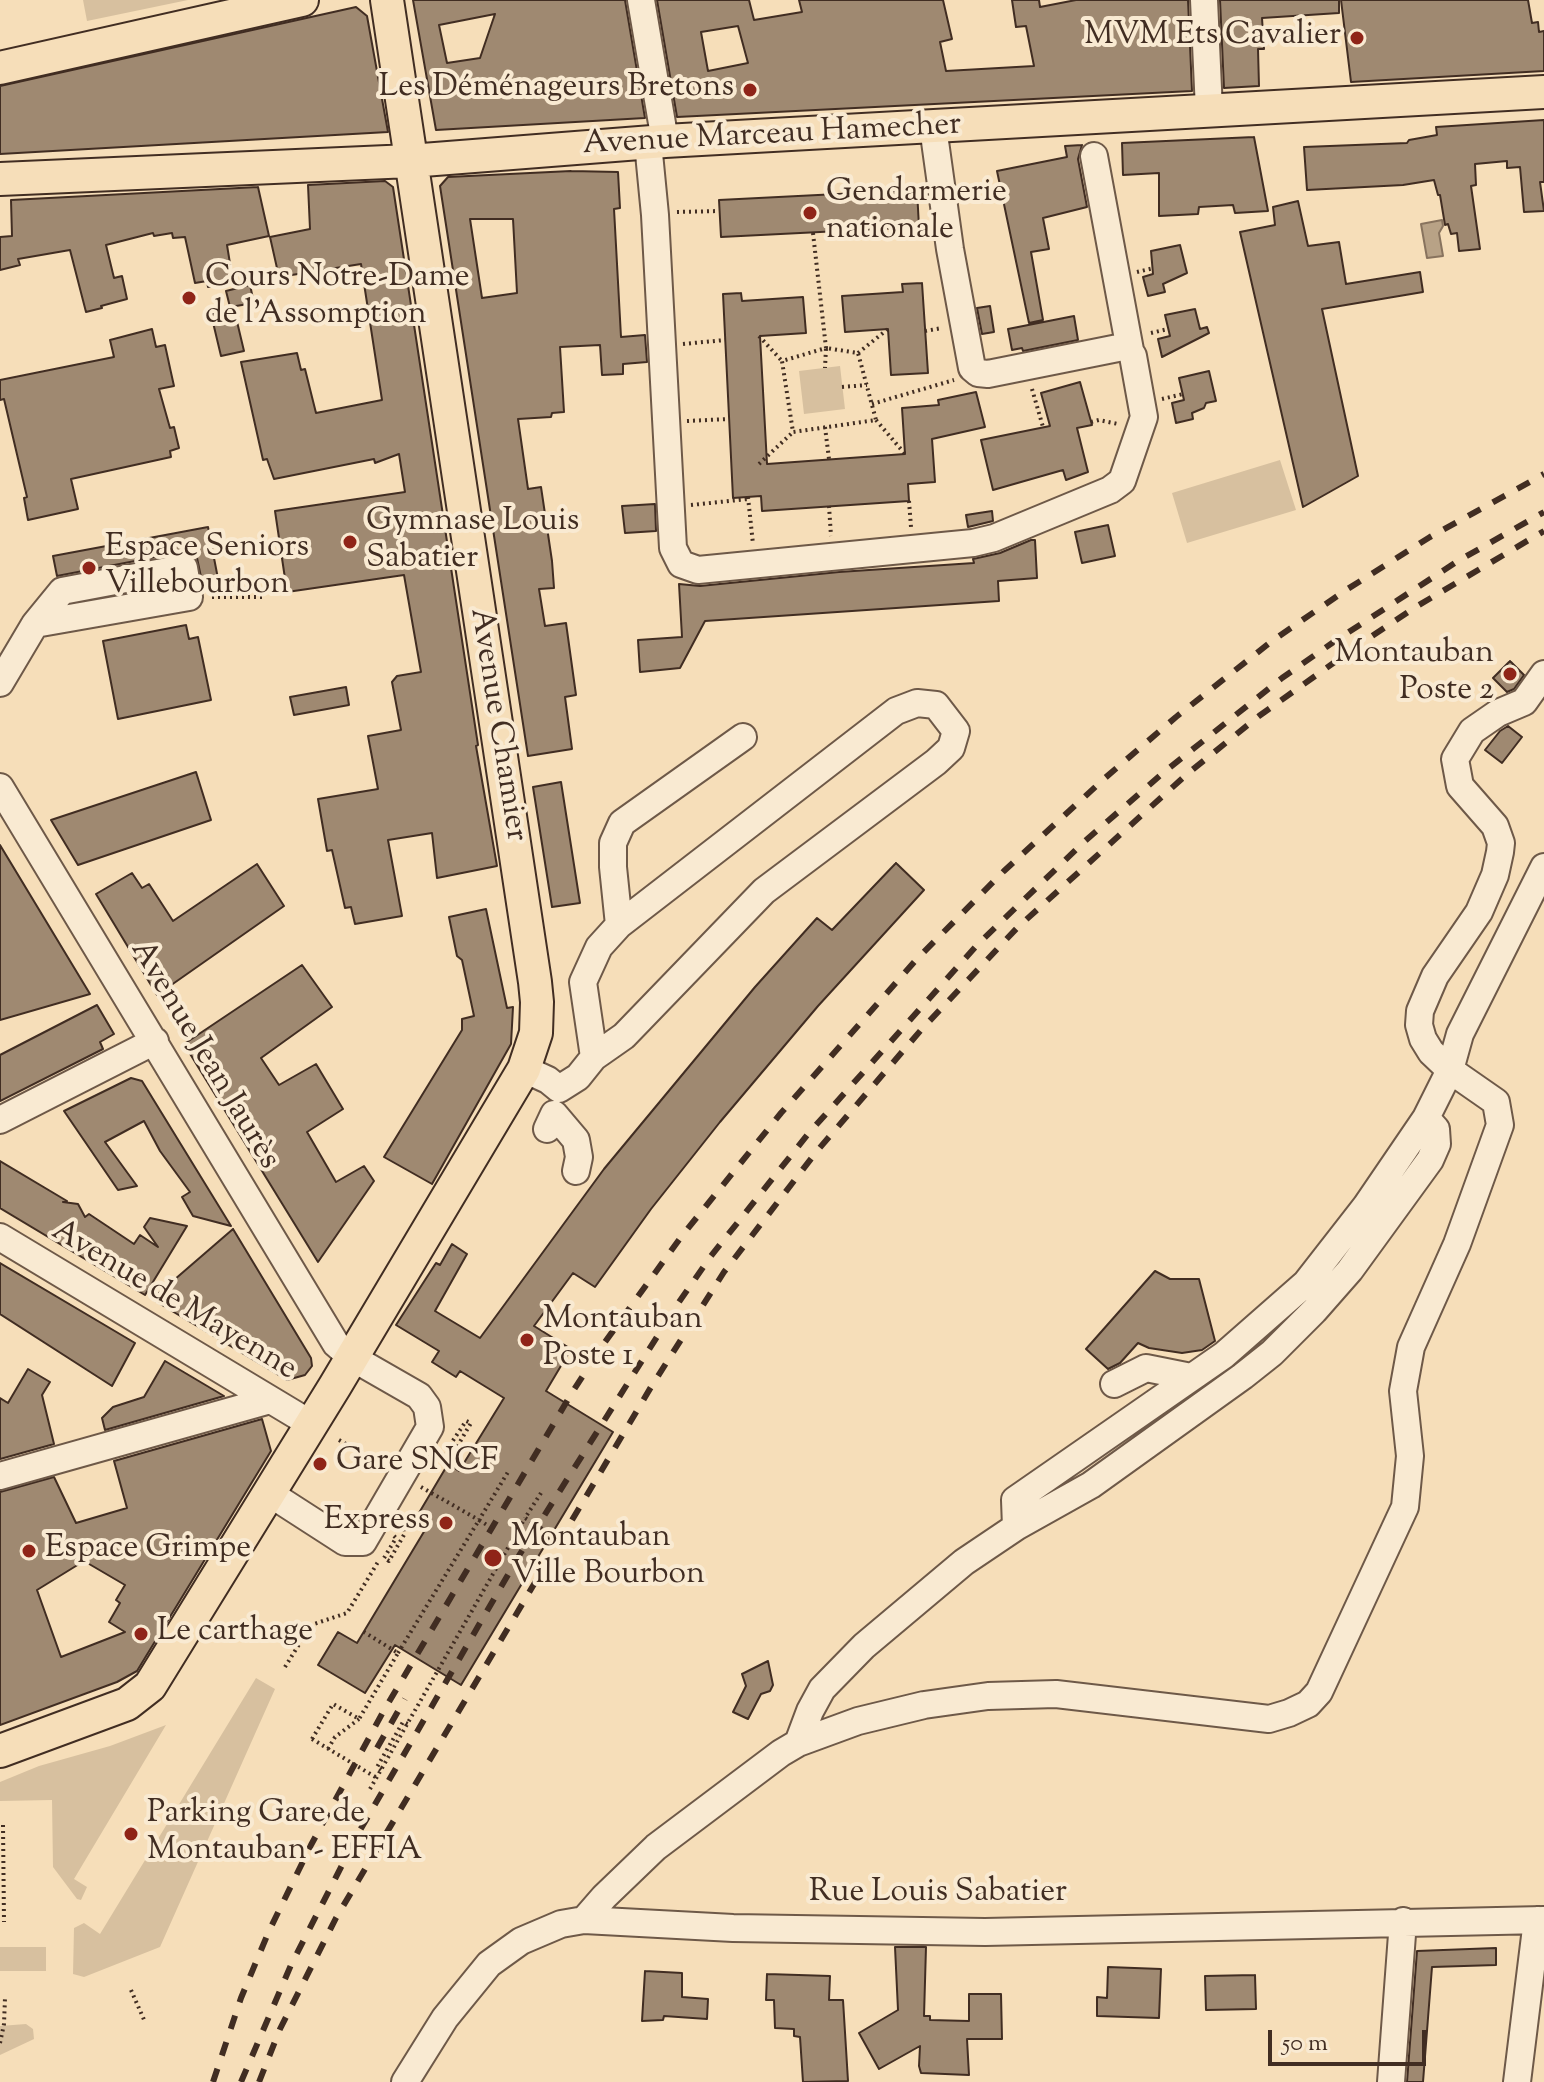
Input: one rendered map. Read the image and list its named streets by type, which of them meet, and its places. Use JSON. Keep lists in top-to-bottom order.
{
  "streets": {
    "main road": ["Avenue Marceau Hamecher", "Avenue Chamier"],
    "street": ["Avenue Jean Jaurès", "Avenue de Mayenne", "Rue Louis Sabatier"]
  },
  "crossings": [
    ["Avenue Marceau Hamecher", "Avenue Chamier"],
    ["Avenue Chamier", "Avenue Jean Jaurès"],
    ["Avenue Chamier", "Avenue de Mayenne"]
  ],
  "places": [
    "MVM Ets Cavalier",
    "Les Déménageurs Bretons",
    "Gendarmerie nationale",
    "Cours Notre-Dame de l'Assomption",
    "Gymnase Louis Sabatier",
    "Espace Seniors Villebourbon",
    "Montauban Poste 2",
    "Montauban Poste 1",
    "Gare SNCF",
    "Express",
    "Espace Grimpe",
    "Montauban Ville Bourbon",
    "Le carthage",
    "Parking Gare de Montauban - EFFIA"
  ],
  "scale_bar": "50 m"
}
